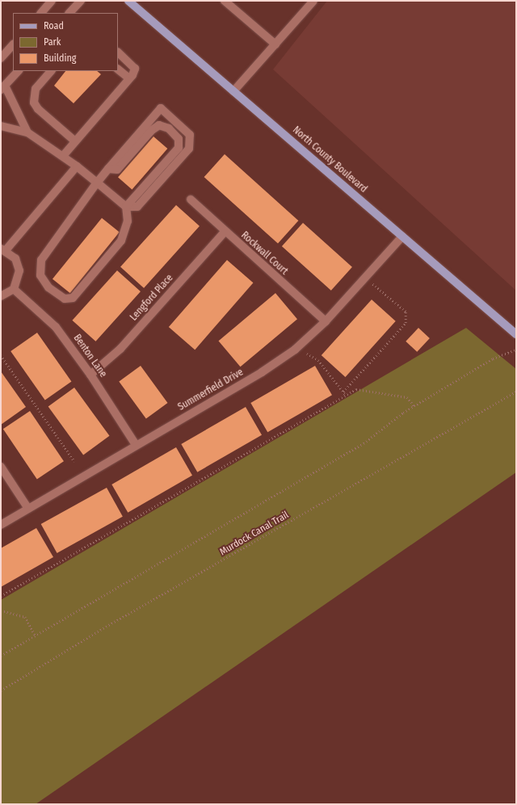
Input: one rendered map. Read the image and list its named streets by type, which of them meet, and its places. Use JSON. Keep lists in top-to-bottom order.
{
  "streets": {
    "main road": ["North County Boulevard"],
    "street": [
      "Rockwall Court",
      "Lengford Place",
      "Benton Lane",
      "Summerfield Drive"
    ],
    "path": ["Murdock Canal Trail"]
  },
  "crossings": [
    ["North County Boulevard", "Summerfield Drive"],
    ["Rockwall Court", "Lengford Place"],
    ["Rockwall Court", "Summerfield Drive"],
    ["Lengford Place", "Benton Lane"],
    ["Benton Lane", "Summerfield Drive"]
  ],
  "legend": ["Road", "Park", "Building"]
}
